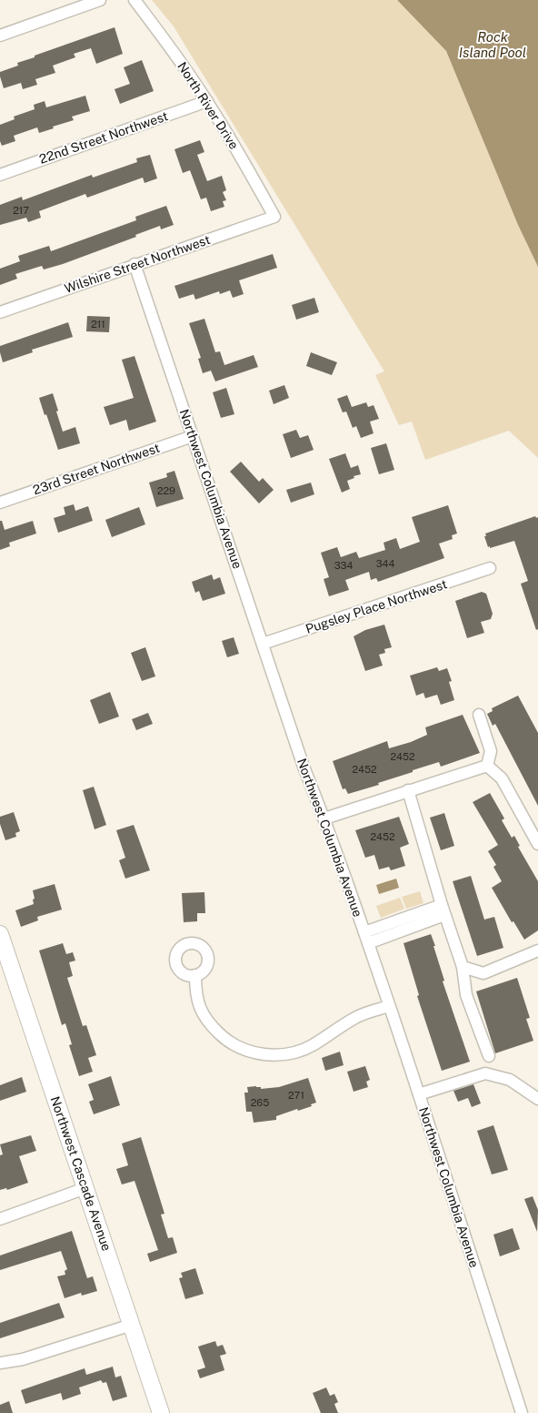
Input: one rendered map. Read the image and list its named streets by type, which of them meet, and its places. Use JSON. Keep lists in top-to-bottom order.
{
  "streets": {
    "street": [
      "North River Drive",
      "22nd Street Northwest",
      "Wilshire Street Northwest",
      "23rd Street Northwest",
      "Northwest Columbia Avenue",
      "Pugsley Place Northwest",
      "Northwest Cascade Avenue"
    ]
  },
  "crossings": [
    ["North River Drive", "22nd Street Northwest"],
    ["North River Drive", "Wilshire Street Northwest"],
    ["Wilshire Street Northwest", "Northwest Columbia Avenue"],
    ["23rd Street Northwest", "Northwest Columbia Avenue"],
    ["Northwest Columbia Avenue", "Pugsley Place Northwest"]
  ],
  "water": ["Rock Island Pool"],
  "house_numbers": [
    "217",
    "211",
    "229",
    "344",
    "334",
    "2452",
    "2452",
    "2452",
    "271",
    "265"
  ]
}
